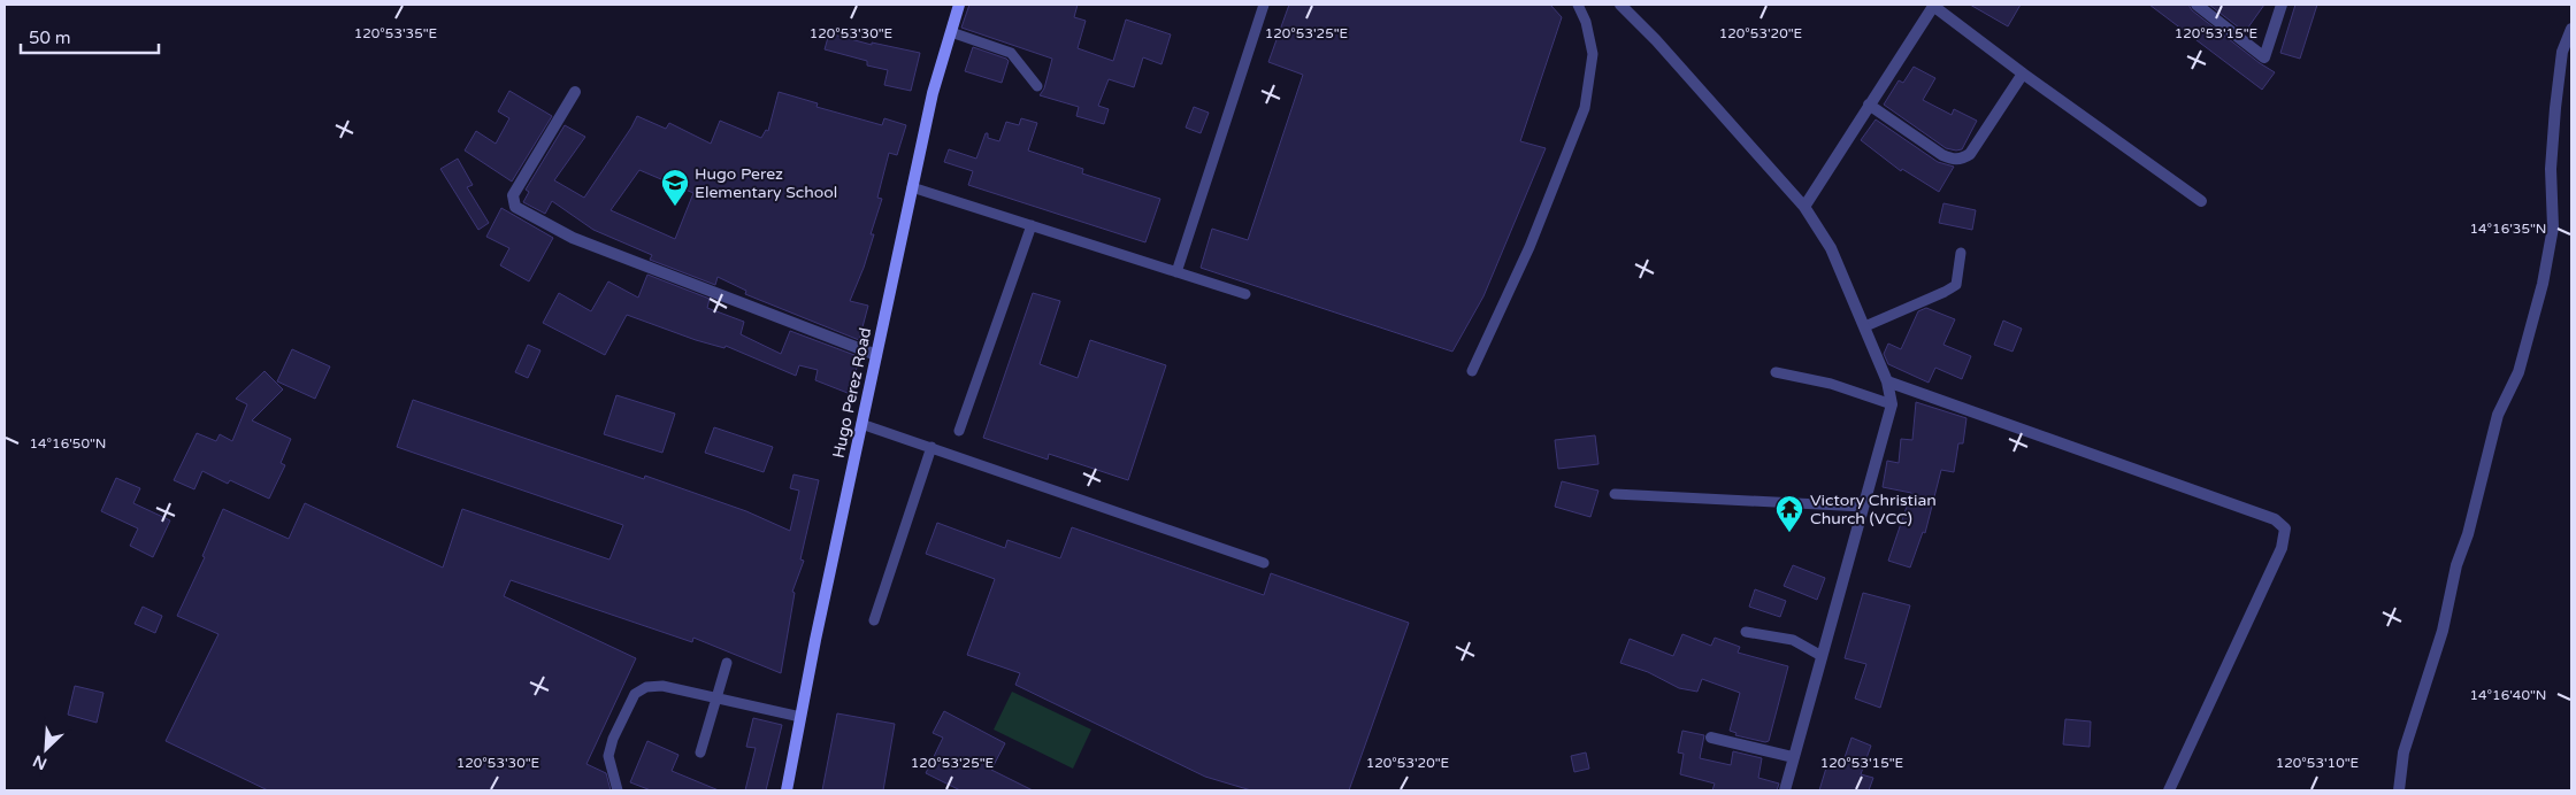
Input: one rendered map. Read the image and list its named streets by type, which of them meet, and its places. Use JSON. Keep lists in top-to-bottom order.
{
  "streets": {
    "street": ["Hugo Perez Road"]
  },
  "places": {
    "school or university": ["Hugo Perez Elementary School"],
    "temple": ["Victory Christian Church (VCC)"]
  },
  "scale_bar": "50 m",
  "north": "bottom left",
  "coordinates": [
    "120°53'30\"E",
    "120°53'25\"E",
    "120°53'20\"E",
    "120°53'35\"E",
    "120°53'15\"E",
    "14°16'35\"N",
    "14°16'50\"N",
    "14°16'40\"N",
    "120°53'10\"E"
  ]
}
